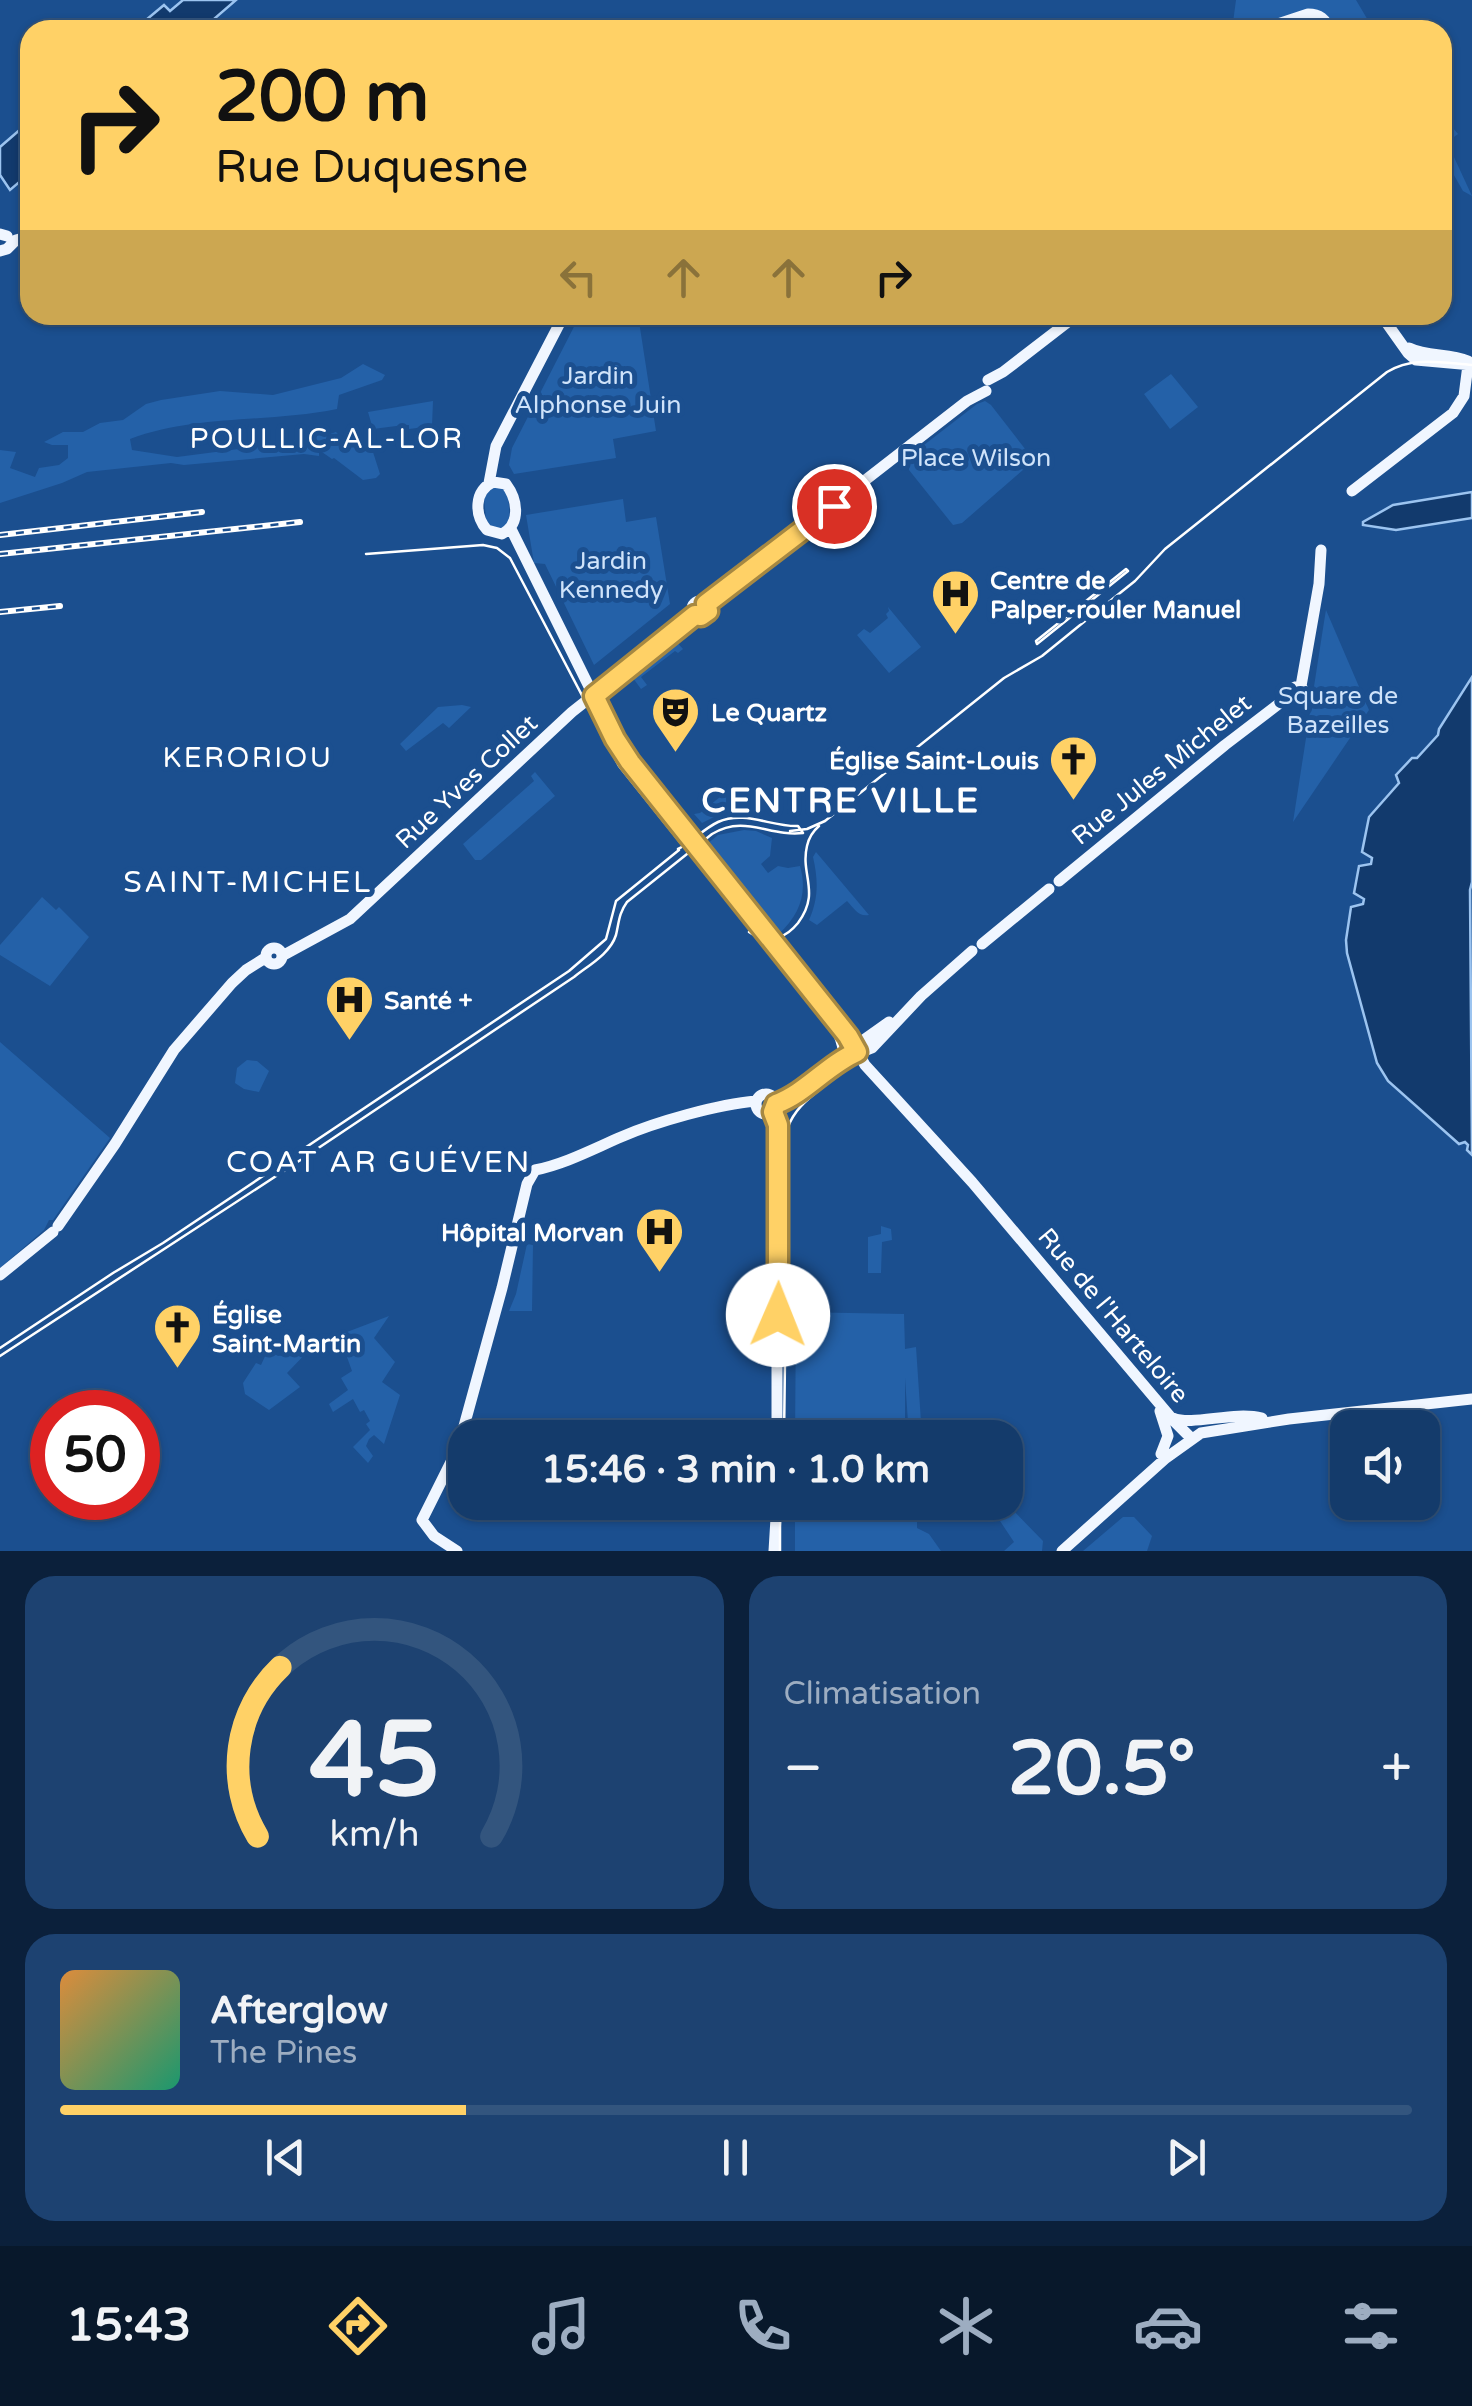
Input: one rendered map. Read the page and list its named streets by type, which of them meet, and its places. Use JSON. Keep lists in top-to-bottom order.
{
  "streets": {
    "main road": ["Rue Jules Michelet", "Rue Yves Collet", "Rue de l'Harteloire"]
  },
  "crossings": [
    ["Rue Jules Michelet", "Rue de l'Harteloire"],
    ["Rue Yves Collet", "Rue de l'Harteloire"]
  ],
  "districts": [
    "POULLIC-AL-LOR",
    "KERORIOU",
    "CENTRE VILLE",
    "SAINT-MICHEL",
    "COAT AR GUÉVEN"
  ],
  "parks": [
    "Jardin Alphonse Juin",
    "Place Wilson",
    "Jardin Kennedy",
    "Square de Bazeilles"
  ],
  "places": {
    "hospital": ["Centre de Palper-rouler Manuel", "Santé +", "Hôpital Morvan"],
    "theatre": ["Le Quartz"],
    "church": ["Église Saint-Louis", "Église Saint-Martin"]
  },
  "page": {
    "turn": ["200 m", "Rue Duquesne"],
    "limit": "50",
    "trip": "15:46 · 3 min · 1.0 km",
    "tile": "Climatisation",
    "heat": ["−", "20.5°", "+"],
    "song": ["Afterglow", "The Pines"],
    "tabs": "15:43",
    "gauge": ["45", "km/h"]
  }
}
